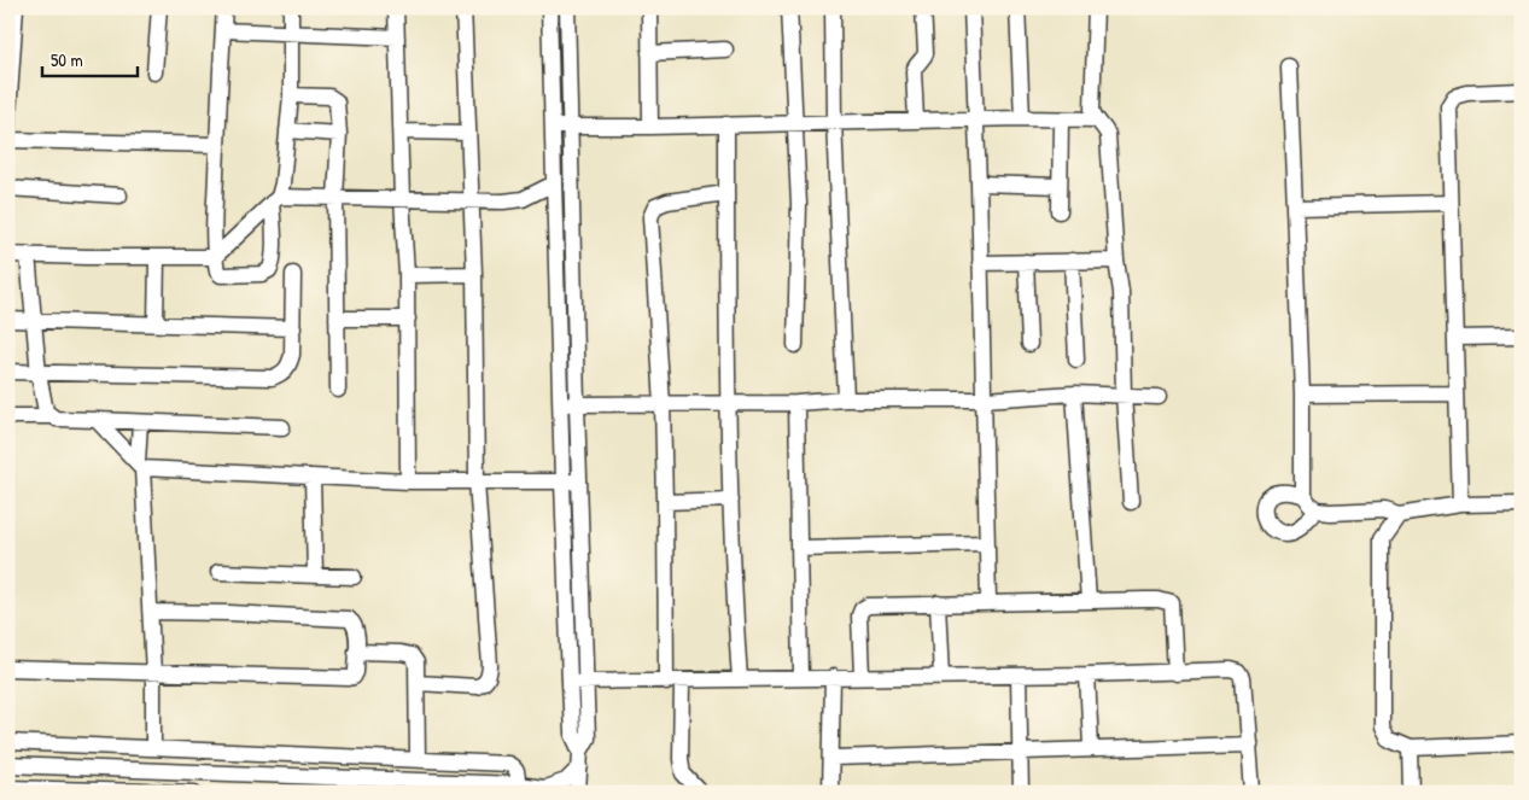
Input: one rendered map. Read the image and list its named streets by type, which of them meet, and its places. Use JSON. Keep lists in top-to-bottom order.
{
  "scale_bar": "50 m"
}
